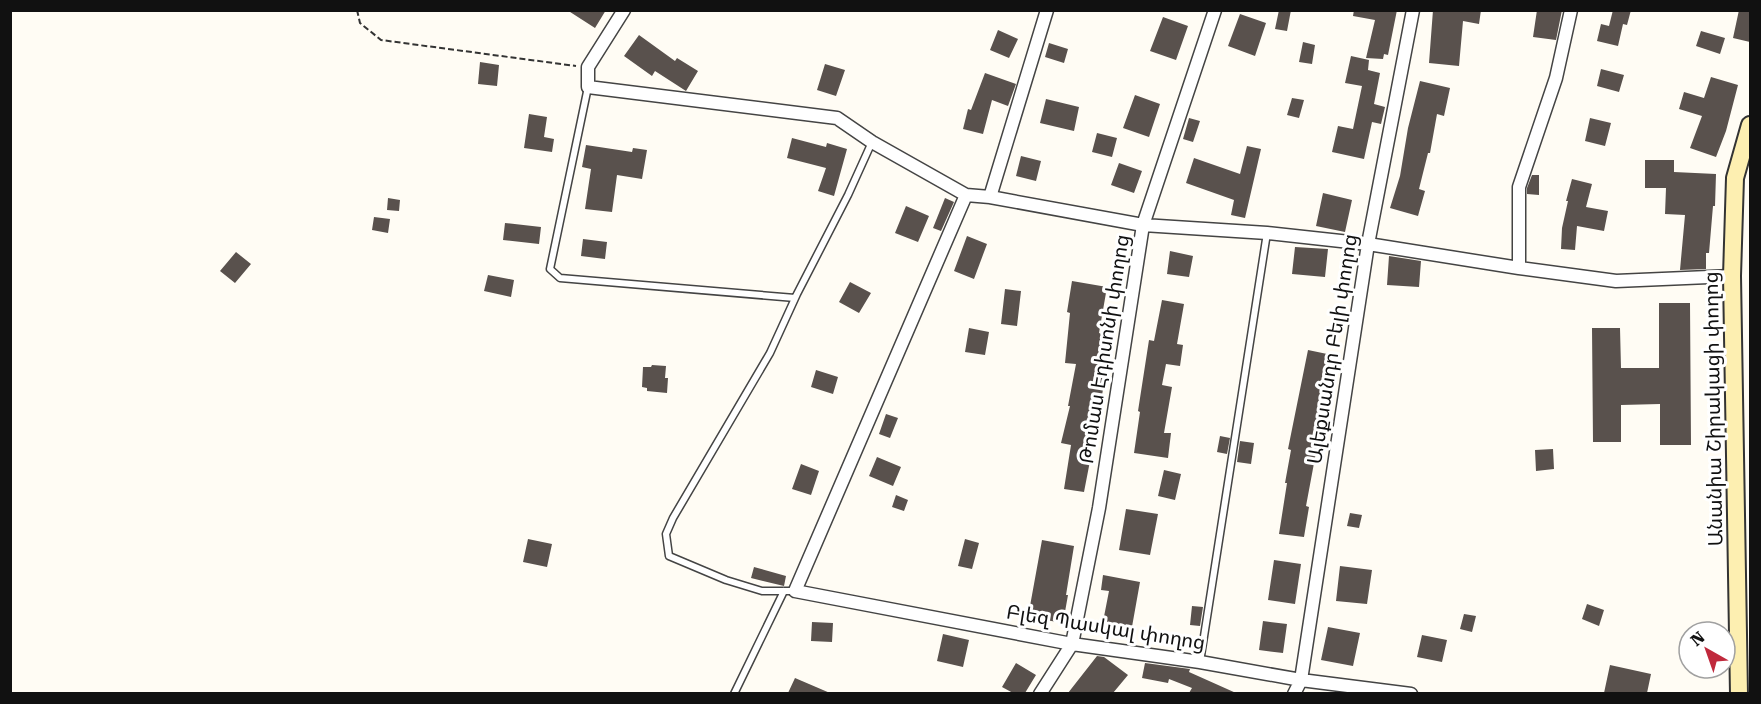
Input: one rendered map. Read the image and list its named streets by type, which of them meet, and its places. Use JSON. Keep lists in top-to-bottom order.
{
  "streets": {
    "main road": ["Անանիա Շիրակացի փողոց"],
    "street": ["Թոմաս Էդիսոնի փողոց", "Ալեքսանդր Բելի փողոց", "Բլեզ Պասկալ փողոց"]
  },
  "crossings": [
    ["Թոմաս Էդիսոնի փողոց", "Բլեզ Պասկալ փողոց"],
    ["Ալեքսանդր Բելի փողոց", "Բլեզ Պասկալ փողոց"]
  ],
  "north": "top left"
}
